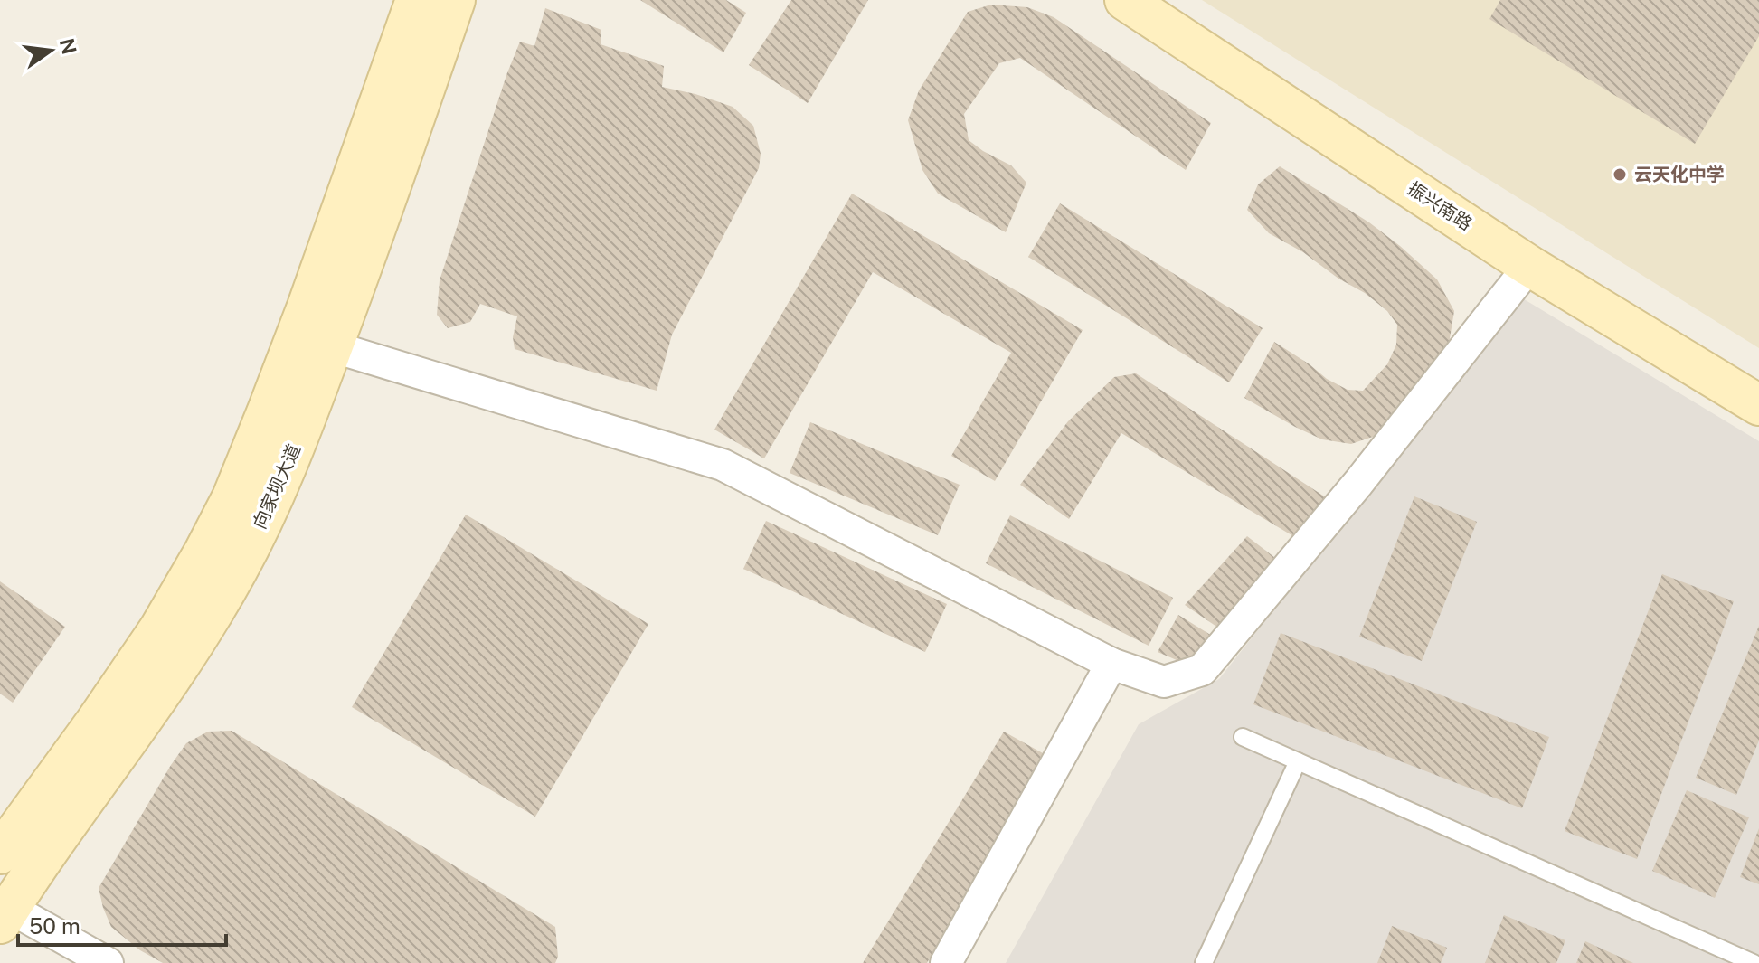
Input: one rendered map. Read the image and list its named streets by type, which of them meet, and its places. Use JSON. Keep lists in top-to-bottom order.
{
  "streets": {
    "main road": ["振兴南路", "向家坝大道"]
  },
  "places": ["云天化中学"],
  "scale_bar": "50 m",
  "north": "right"
}
